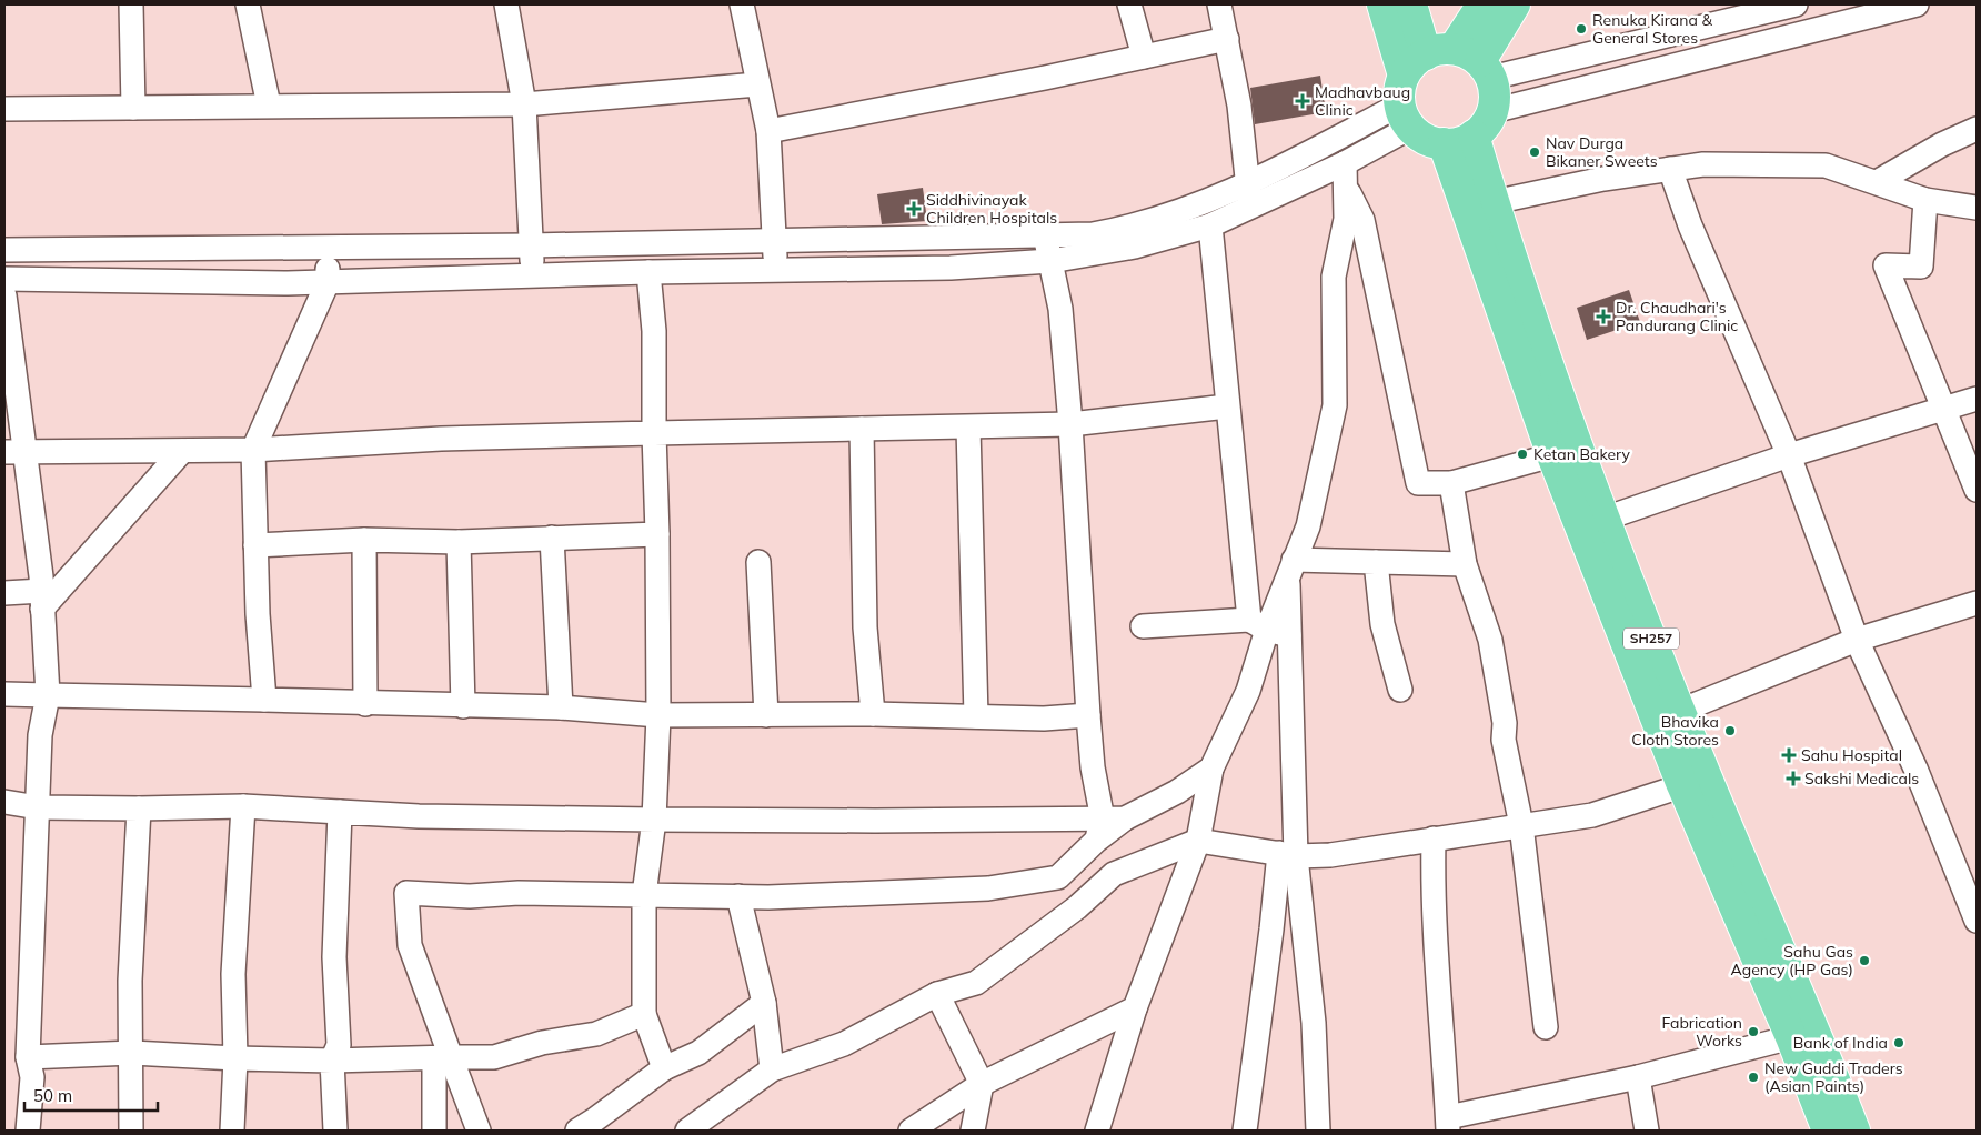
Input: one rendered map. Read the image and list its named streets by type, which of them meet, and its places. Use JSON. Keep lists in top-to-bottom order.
{
  "streets": {
    "main road": ["SH257"]
  },
  "places": {
    "other": [
      "Renuka Kirana & General Stores",
      "Nav Durga Bikaner Sweets",
      "Ketan Bakery",
      "Bhavika Cloth Stores",
      "Sahu Gas Agency (HP Gas)",
      "Fabrication Works",
      "Bank of India",
      "New Guddi Traders (Asian Paints)"
    ],
    "health": [
      "Madhavbaug Clinic",
      "Siddhivinayak Children Hospitals",
      "Dr. Chaudhari's Pandurang Clinic",
      "Sahu Hospital",
      "Sakshi Medicals"
    ]
  },
  "scale_bar": "50 m"
}
